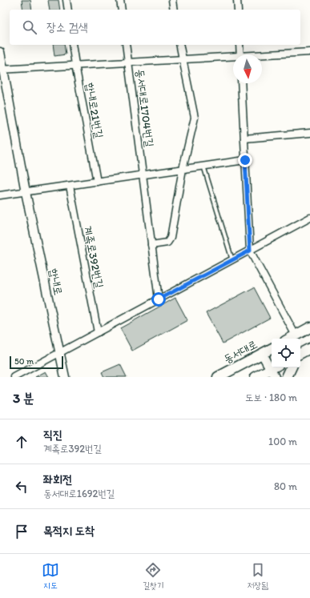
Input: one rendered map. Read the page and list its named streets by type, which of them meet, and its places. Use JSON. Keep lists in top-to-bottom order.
{
  "streets": {
    "main road": ["동서대로"],
    "street": [
      "동서대로1704번길",
      "합내로21번길",
      "계족로392번길",
      "합내로"
    ]
  },
  "scale_bar": "50 m",
  "north": "bottom",
  "page": {
    "search": "장소 검색",
    "scale": "50 m",
    "heading": ["3 분", "도보 · 180 m"],
    "list": [
      ["직진", "계족로392번길", "100 m"],
      ["좌회전", "동서대로1692번길", "80 m"],
      "목적지 도착"
    ],
    "nav": ["지도", "길찾기", "저장됨"]
  }
}
